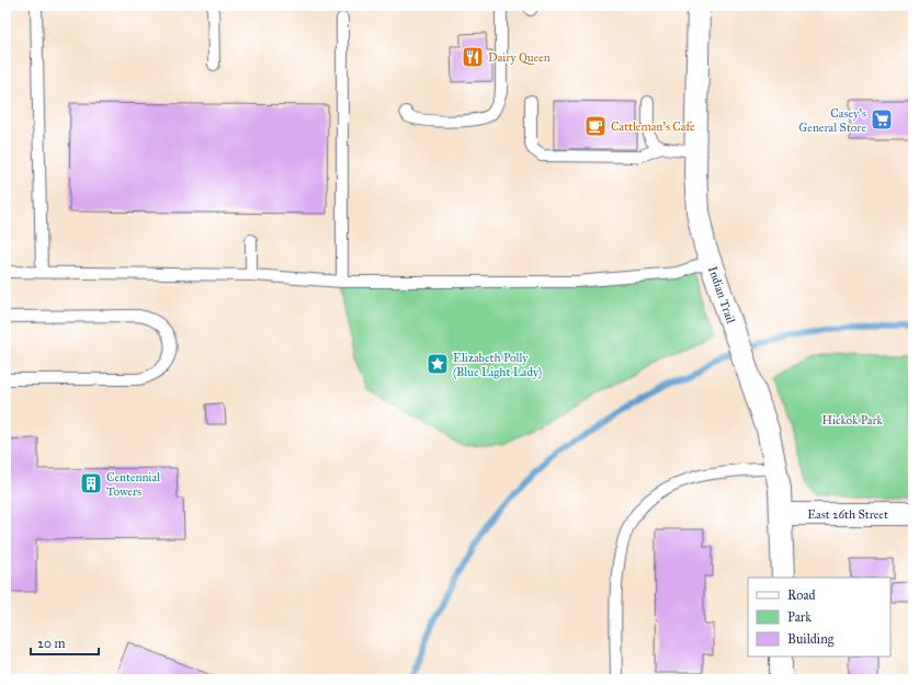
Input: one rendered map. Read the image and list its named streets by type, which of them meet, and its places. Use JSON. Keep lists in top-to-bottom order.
{
  "streets": {
    "street": ["Indian Trail", "East 26th Street"]
  },
  "crossings": [
    ["Indian Trail", "East 26th Street"]
  ],
  "parks": ["Hickok Park"],
  "places": {
    "restaurant": ["Dairy Queen"],
    "supermarket": ["Casey's General Store"],
    "cafe": ["Cattleman's Cafe"],
    "place": ["Elizabeth Polly (Blue Light Lady)"],
    "building": ["Centennial Towers"]
  },
  "legend": ["Road", "Park", "Building"],
  "scale_bar": "20 m"
}
